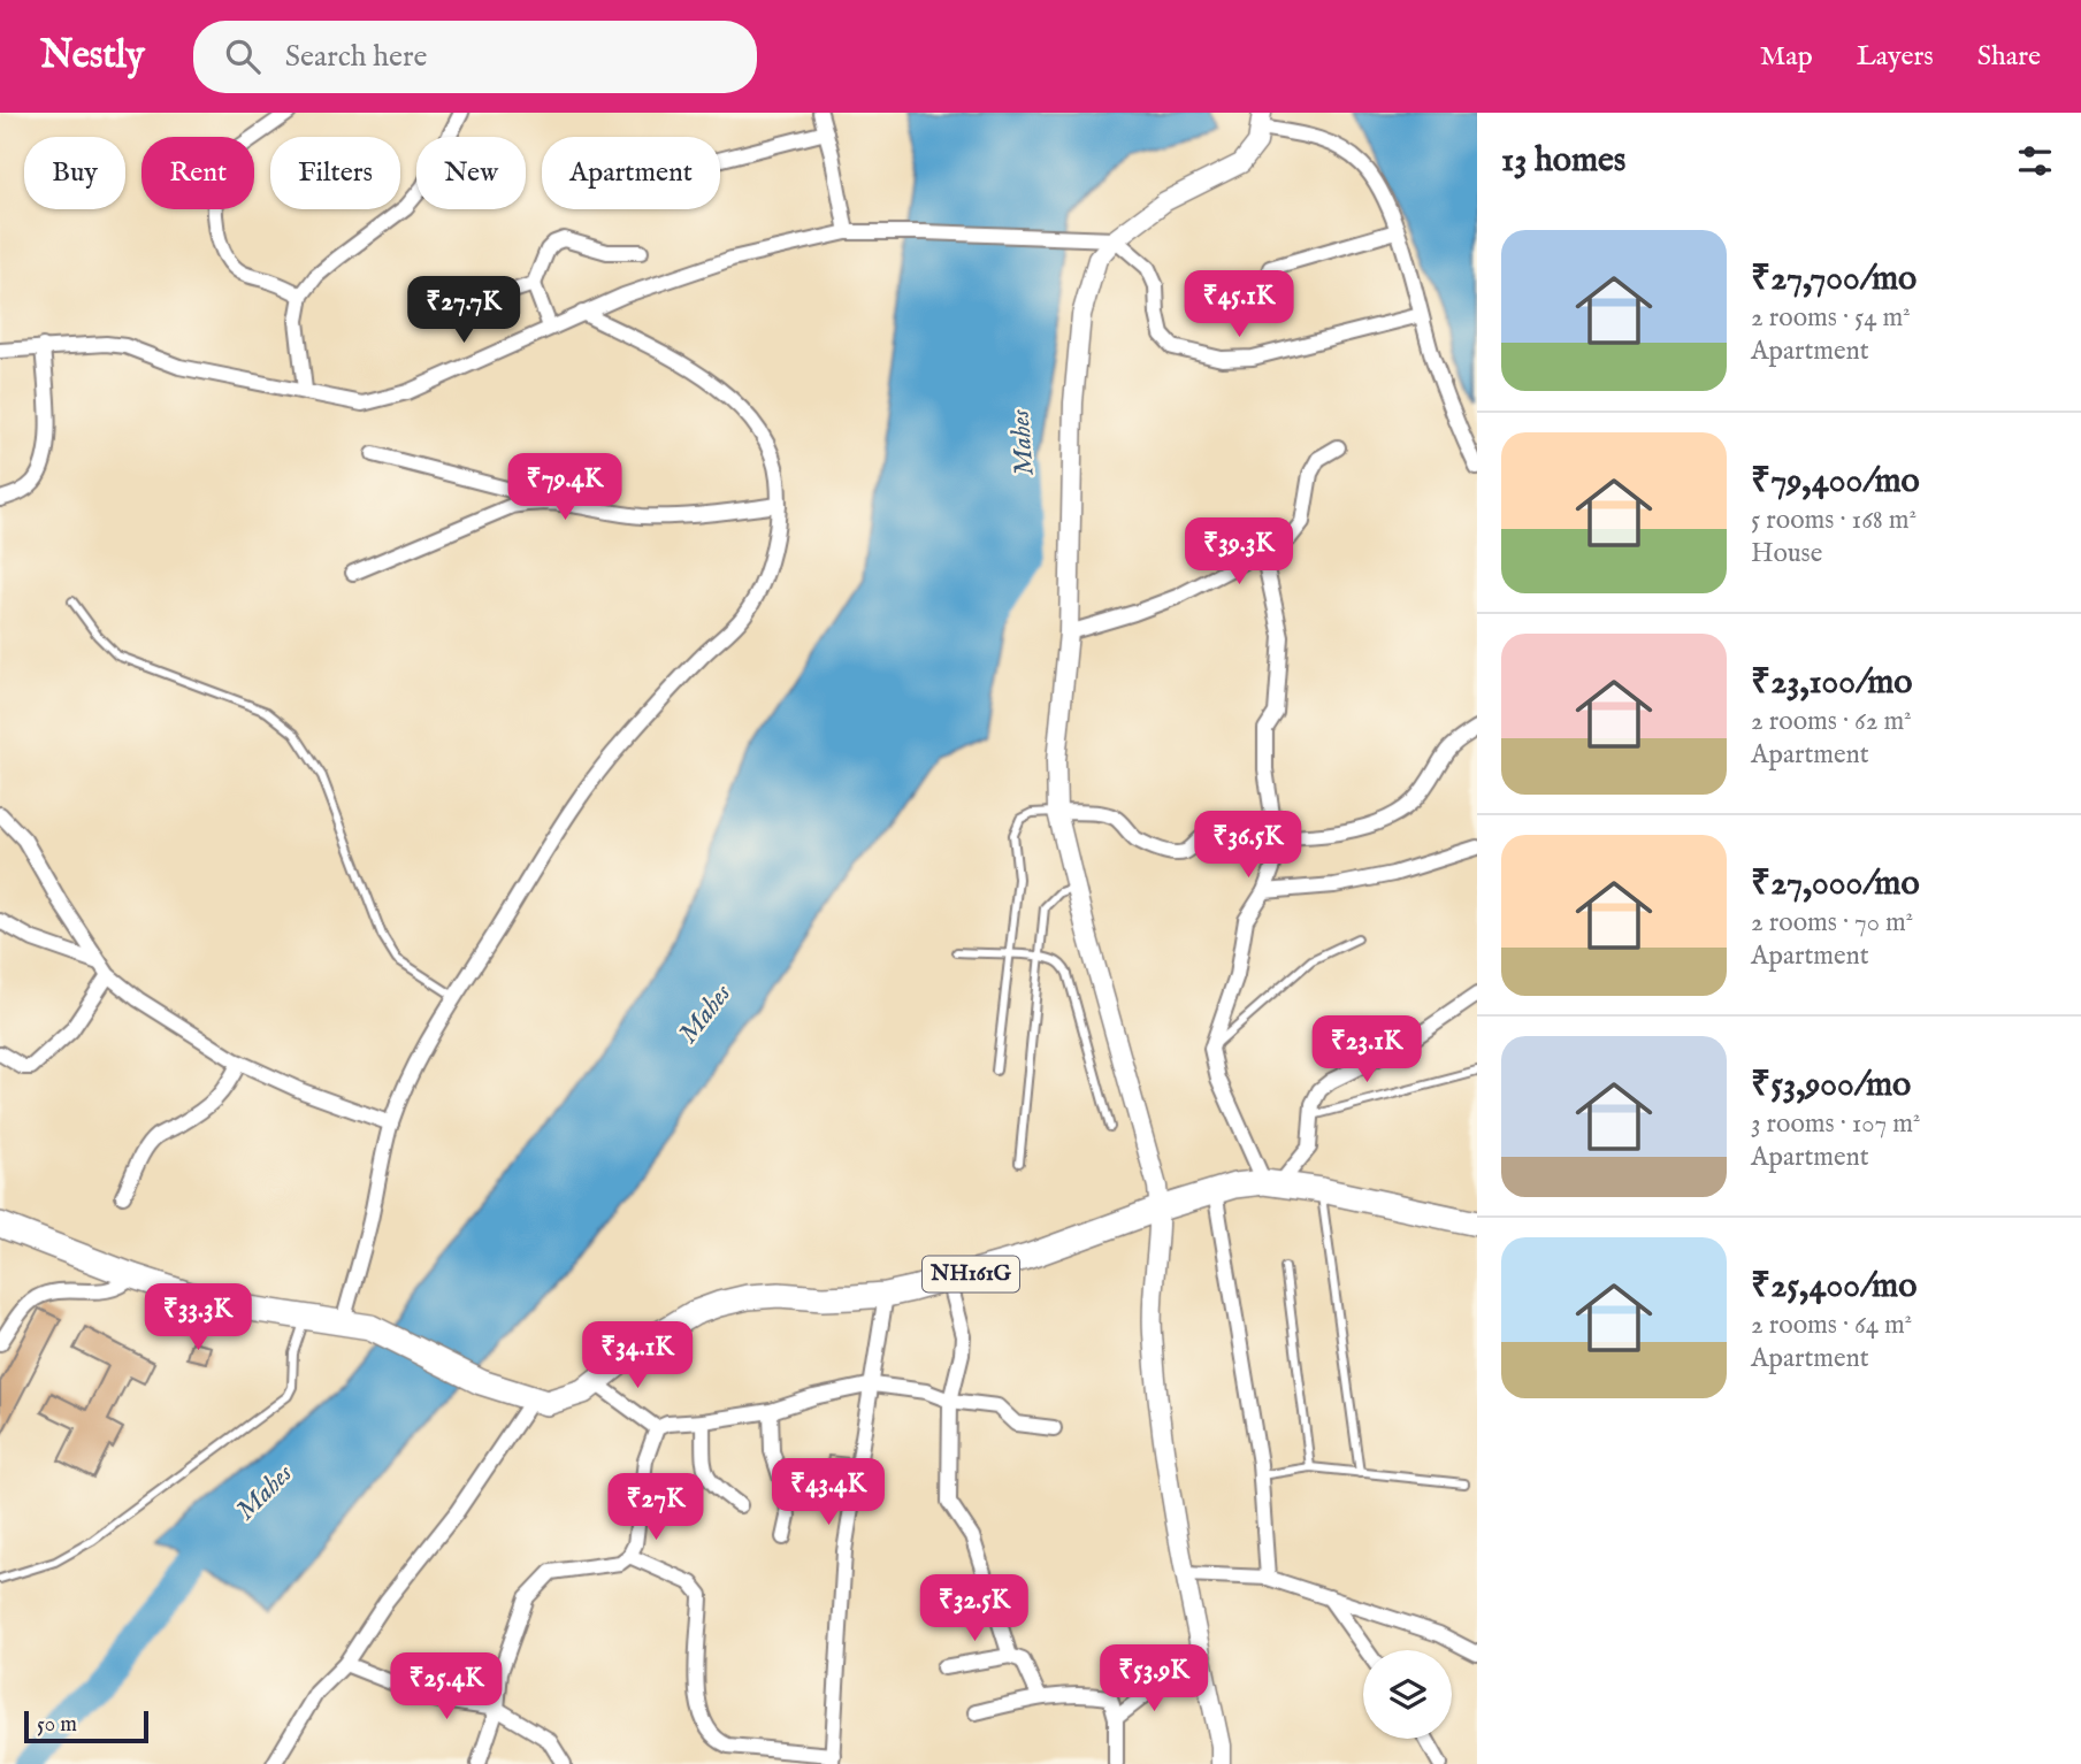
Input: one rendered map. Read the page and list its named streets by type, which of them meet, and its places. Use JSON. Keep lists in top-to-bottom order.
{
  "streets": {
    "highway": ["NH161G"]
  },
  "water": ["Mahes"],
  "scale_bar": "50 m",
  "page": {
    "header": "Nestly",
    "search": "Search here",
    "nav": ["Map", "Layers", "Share"],
    "heading": "13 homes",
    "chip": [
      "Buy",
      "Rent",
      "Filters",
      "New",
      "Apartment"
    ],
    "list": [
      {
        "name": "₹27,700/mo",
        "note": "2 rooms · 54 m² · Apartment"
      },
      {
        "name": "₹79,400/mo",
        "note": "5 rooms · 168 m² · House"
      },
      {
        "name": "₹23,100/mo",
        "note": "2 rooms · 62 m² · Apartment"
      },
      {
        "name": "₹27,000/mo",
        "note": "2 rooms · 70 m² · Apartment"
      },
      {
        "name": "₹53,900/mo",
        "note": "3 rooms · 107 m² · Apartment"
      },
      {
        "name": "₹25,400/mo",
        "note": "2 rooms · 64 m² · Apartment"
      }
    ],
    "price": [
      "₹45.1K",
      "₹27.7K",
      "₹79.4K",
      "₹39.3K",
      "₹36.5K",
      "₹23.1K",
      "₹33.3K",
      "₹34.1K",
      "₹43.4K",
      "₹27K",
      "₹32.5K",
      "₹53.9K",
      "₹25.4K"
    ],
    "scale": "50 m"
  }
}
